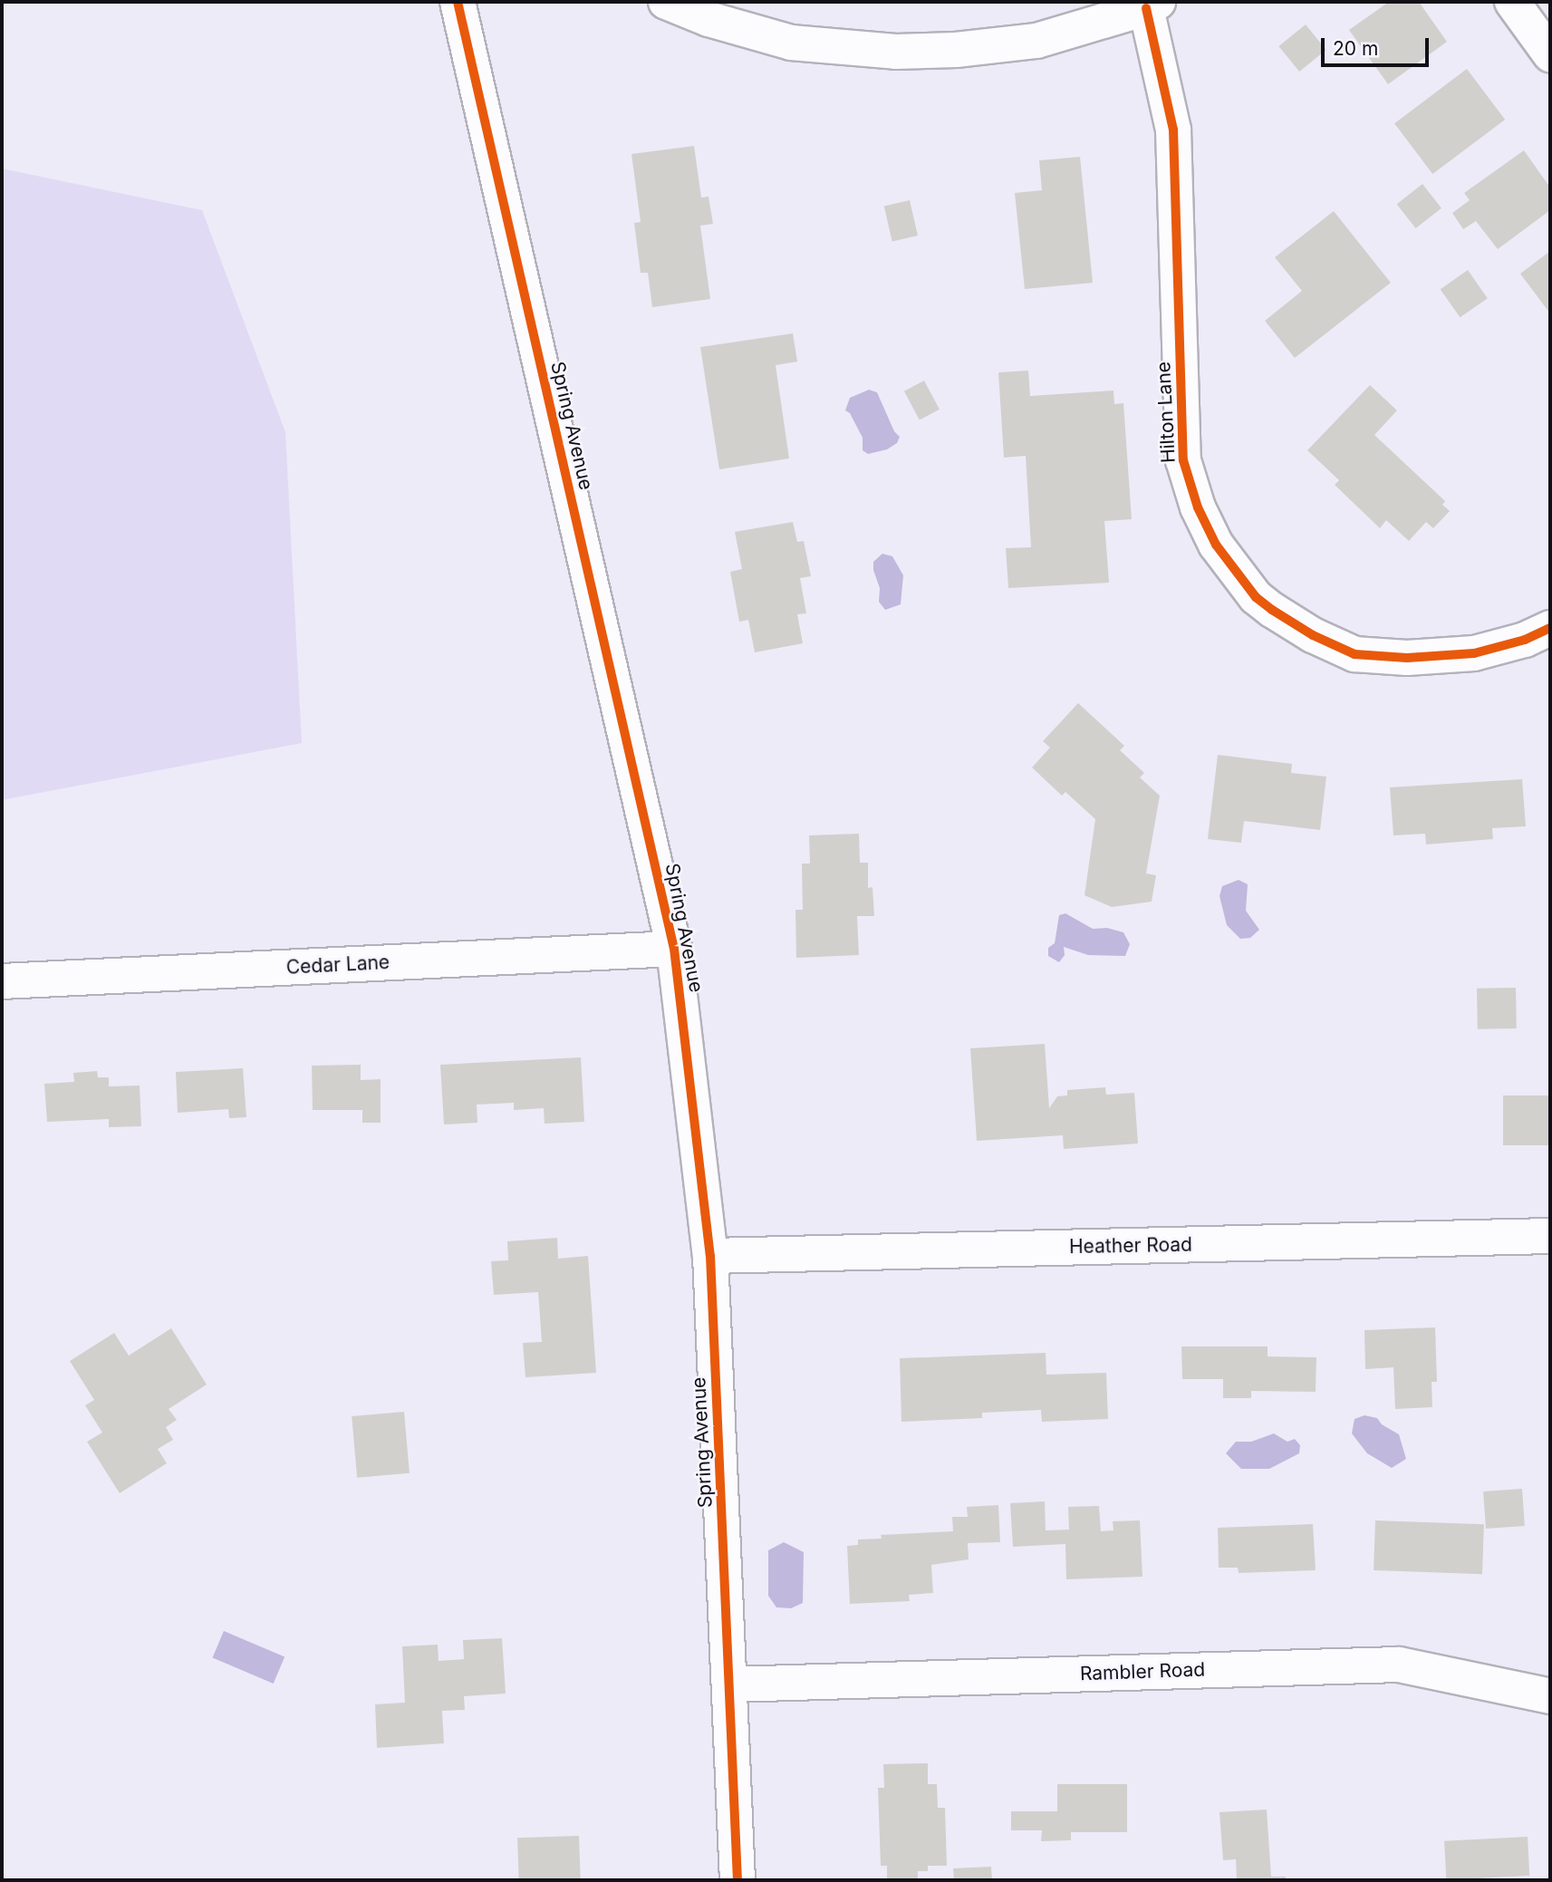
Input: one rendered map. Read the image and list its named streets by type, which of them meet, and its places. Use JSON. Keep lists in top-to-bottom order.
{
  "streets": {
    "street": [
      "Hilton Lane",
      "Spring Avenue",
      "Cedar Lane",
      "Heather Road",
      "Rambler Road"
    ]
  },
  "crossings": [
    ["Spring Avenue", "Cedar Lane"],
    ["Spring Avenue", "Heather Road"],
    ["Spring Avenue", "Rambler Road"]
  ],
  "scale_bar": "20 m"
}
